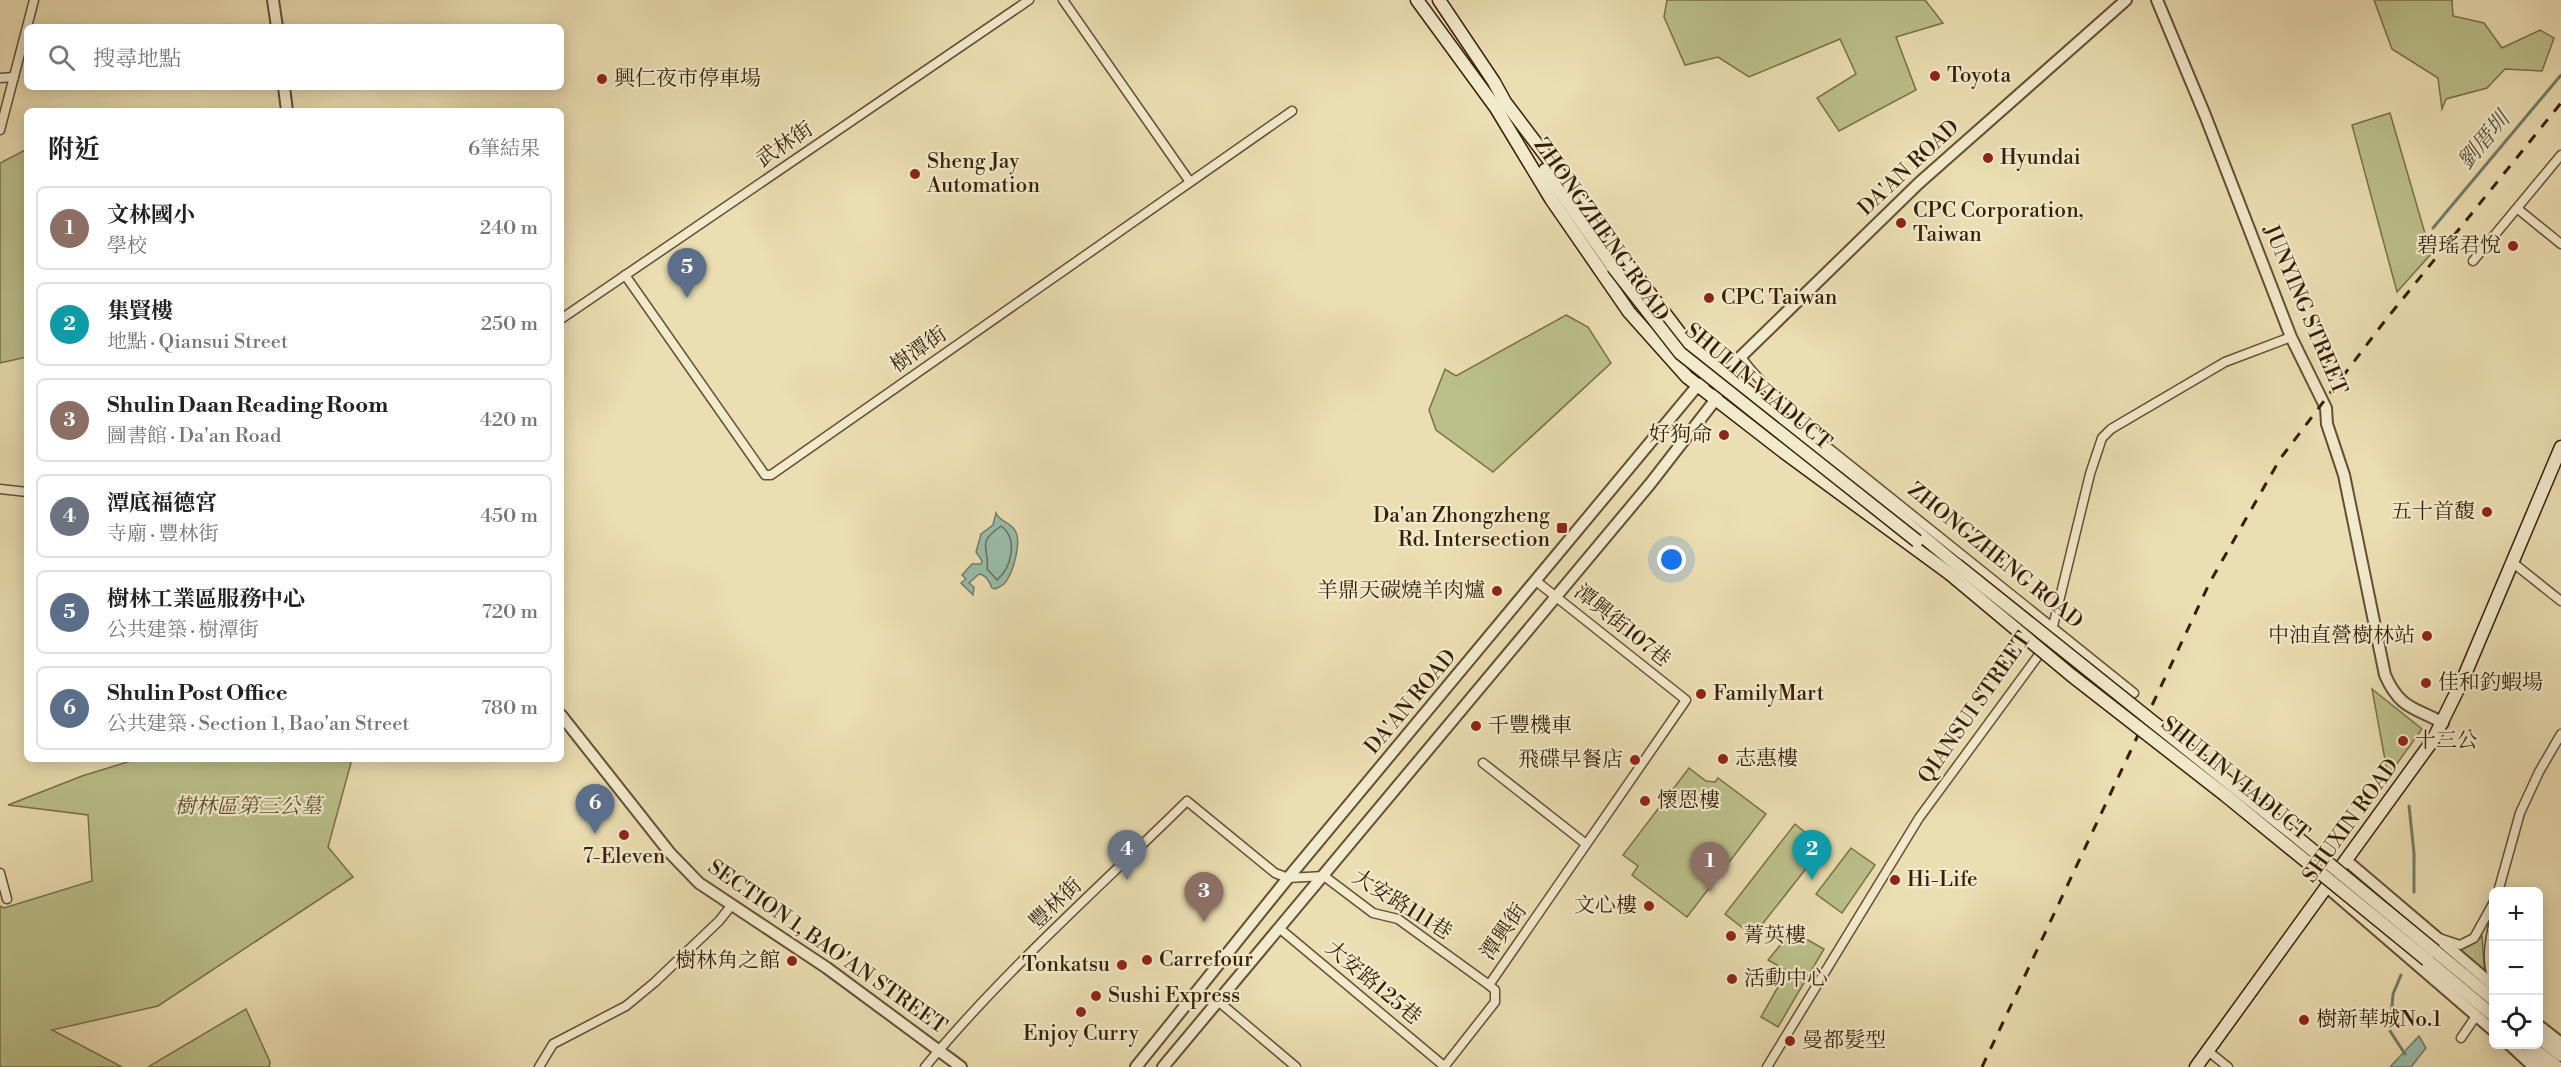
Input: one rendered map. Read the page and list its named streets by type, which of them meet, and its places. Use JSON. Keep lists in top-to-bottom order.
{
  "streets": {
    "main road": ["ZHONGZHENG ROAD", "SHULIN VIADUCT", "SHUXIN ROAD"],
    "street": [
      "武林街",
      "DA'AN ROAD",
      "JUNYING STREET",
      "樹潭街",
      "潭興街107巷",
      "QIANSUI STREET",
      "豐林街",
      "大安路111巷",
      "潭興街",
      "SECTION 1, BAO'AN STREET",
      "大安路125巷"
    ]
  },
  "crossings": [
    ["武林街", "樹潭街"],
    ["DA'AN ROAD", "ZHONGZHENG ROAD"],
    ["DA'AN ROAD", "潭興街107巷"],
    ["DA'AN ROAD", "豐林街"],
    ["DA'AN ROAD", "大安路111巷"],
    ["DA'AN ROAD", "大安路125巷"],
    ["ZHONGZHENG ROAD", "SHULIN VIADUCT"],
    ["ZHONGZHENG ROAD", "QIANSUI STREET"],
    ["JUNYING STREET", "QIANSUI STREET"],
    ["JUNYING STREET", "SHUXIN ROAD"],
    ["潭興街107巷", "潭興街"],
    ["豐林街", "SECTION 1, BAO'AN STREET"],
    ["大安路111巷", "潭興街"],
    ["潭興街", "大安路125巷"]
  ],
  "water": ["劉厝圳"],
  "parks": ["樹林區第三公墓"],
  "places": {
    "other": [
      "Toyota",
      "興仁夜市停車場",
      "Hyundai",
      "Sheng Jay Automation",
      "CPC Corporation, Taiwan",
      "碧瑤君悅",
      "CPC Taiwan",
      "好狗命",
      "五十首馥",
      "羊鼎天碳燒羊肉爐",
      "中油直營樹林站",
      "佳和釣蝦場",
      "FamilyMart",
      "千豐機車",
      "十三公",
      "志惠樓",
      "飛碟早餐店",
      "懷恩樓",
      "7-Eleven",
      "Hi-Life",
      "文心樓",
      "菁英樓",
      "Carrefour",
      "樹林角之館",
      "Tonkatsu",
      "活動中心",
      "Sushi Express",
      "Enjoy Curry",
      "樹新華城No.1",
      "曼都髮型"
    ],
    "transit": ["Da'an Zhongzheng Rd. Intersection"]
  },
  "page": {
    "search": "搜尋地點",
    "heading": ["附近", "6筆結果"],
    "list": [
      {
        "mark": "1",
        "name": "文林國小",
        "note": "學校",
        "value": "240 m"
      },
      {
        "mark": "2",
        "name": "集賢樓",
        "note": "地點 · Qiansui Street",
        "value": "250 m"
      },
      {
        "mark": "3",
        "name": "Shulin Daan Reading Room",
        "note": "圖書館 · Da'an Road",
        "value": "420 m"
      },
      {
        "mark": "4",
        "name": "潭底福德宮",
        "note": "寺廟 · 豐林街",
        "value": "450 m"
      },
      {
        "mark": "5",
        "name": "樹林工業區服務中心",
        "note": "公共建築 · 樹潭街",
        "value": "720 m"
      },
      {
        "mark": "6",
        "name": "Shulin Post Office",
        "note": "公共建築 · Section 1, Bao'an Street",
        "value": "780 m"
      }
    ],
    "pins": [
      "5",
      "6",
      "2",
      "4",
      "1",
      "3"
    ],
    "map_buttons": ["+", "−"]
  }
}
